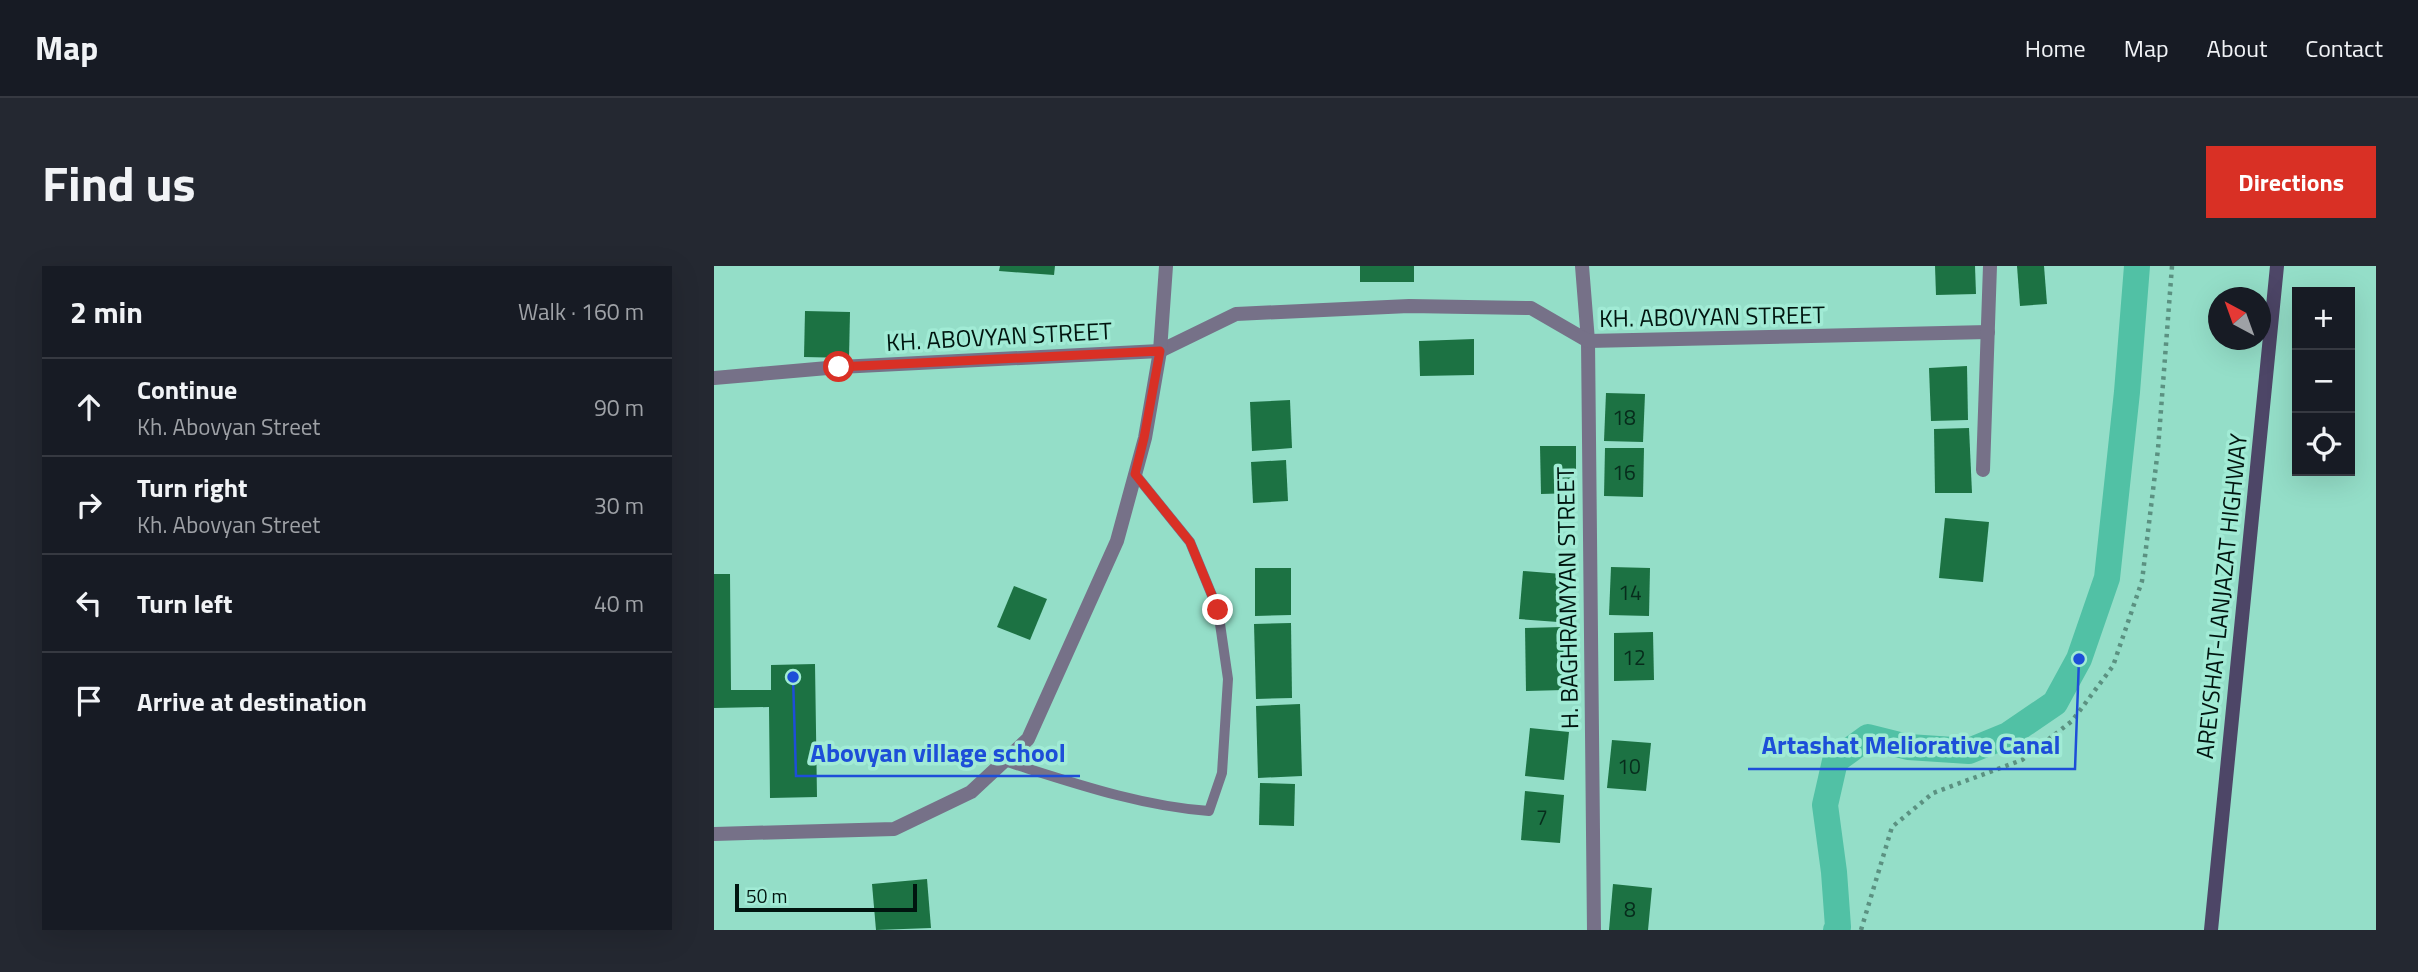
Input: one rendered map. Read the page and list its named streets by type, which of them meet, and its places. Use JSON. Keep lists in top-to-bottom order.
{
  "streets": {
    "main road": ["AREVSHAT-LANJAZAT HIGHWAY"],
    "street": ["KH. ABOVYAN STREET", "H. BAGHRAMYAN STREET"]
  },
  "crossings": [
    ["KH. ABOVYAN STREET", "H. BAGHRAMYAN STREET"]
  ],
  "places": ["Artashat Meliorative Canal", "Abovyan village school"],
  "house_numbers": [
    "18",
    "16",
    "14",
    "12",
    "10",
    "7",
    "8"
  ],
  "scale_bar": "50 m",
  "north": "top left",
  "page": {
    "header": "Map",
    "nav": [
      "Home",
      "Map",
      "About",
      "Contact"
    ],
    "title": "Find us",
    "buttons": "Directions",
    "heading": ["2 min", "Walk · 160 m"],
    "map_buttons": ["+", "−"],
    "list": [
      ["Continue", "Kh. Abovyan Street", "90 m"],
      ["Turn right", "Kh. Abovyan Street", "30 m"],
      ["Turn left", "40 m"],
      "Arrive at destination"
    ],
    "scale": "50 m"
  }
}
